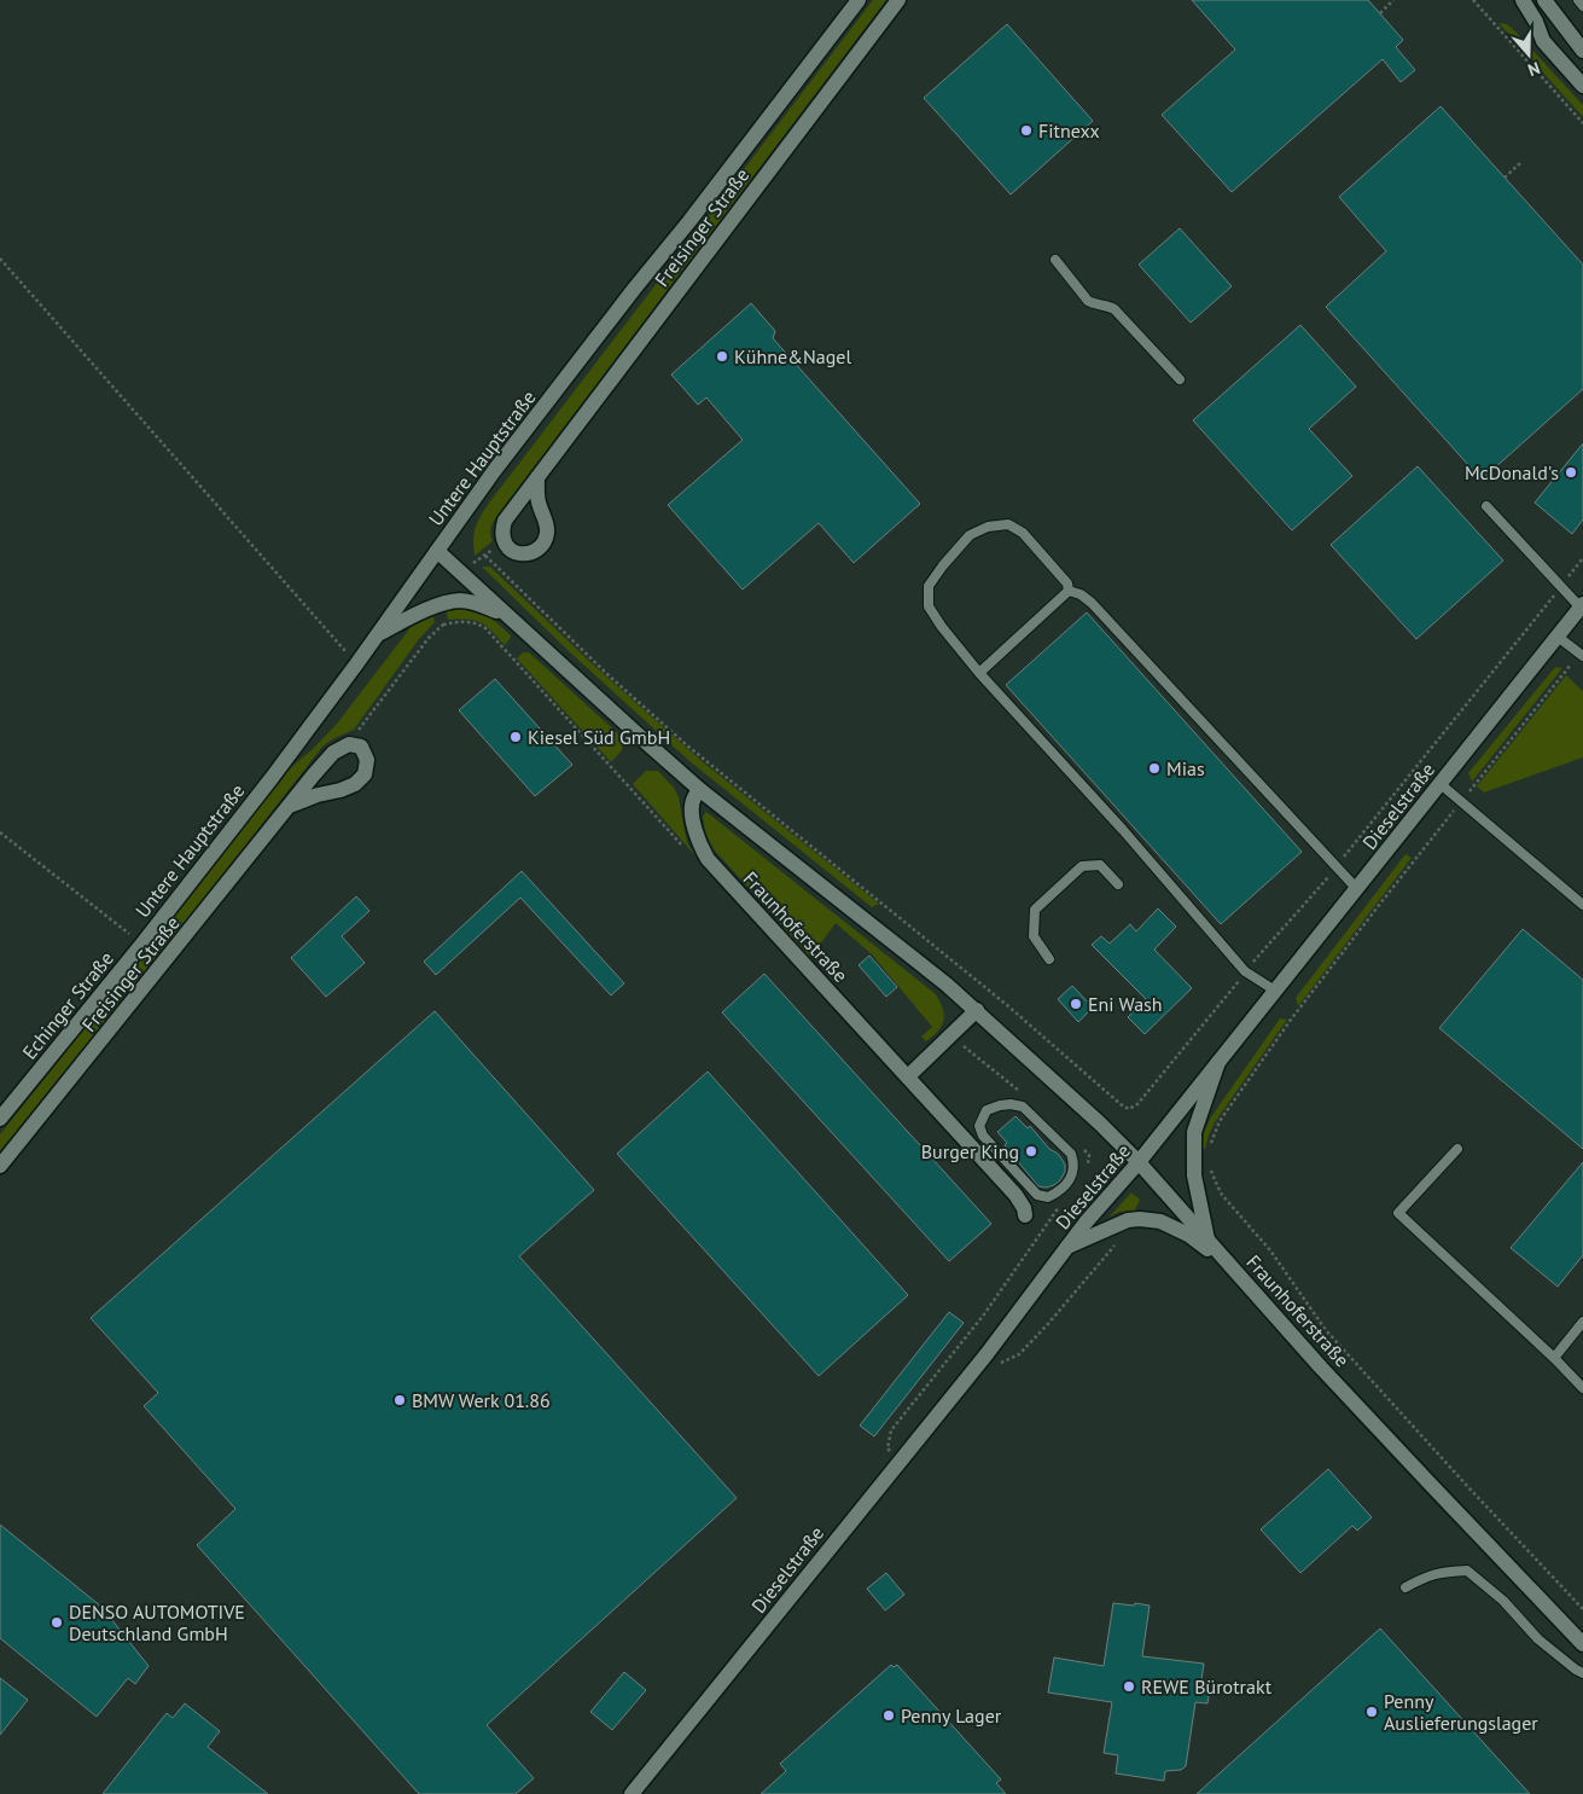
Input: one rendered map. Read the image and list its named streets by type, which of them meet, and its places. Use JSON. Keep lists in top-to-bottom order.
{
  "streets": {
    "street": [
      "Freisinger Straße",
      "Untere Hauptstraße",
      "Dieselstraße",
      "Fraunhoferstraße",
      "Echinger Straße"
    ]
  },
  "crossings": [
    ["Untere Hauptstraße", "Fraunhoferstraße"],
    ["Untere Hauptstraße", "Echinger Straße"],
    ["Dieselstraße", "Fraunhoferstraße"]
  ],
  "places": [
    "Fitnexx",
    "Kühne&Nagel",
    "McDonald's",
    "Kiesel Süd GmbH",
    "Mias",
    "Eni Wash",
    "Burger King",
    "BMW Werk 01.86",
    "DENSO AUTOMOTIVE Deutschland GmbH",
    "REWE Bürotrakt",
    "Penny Auslieferungslager",
    "Penny Lager"
  ],
  "north": "bottom"
}
